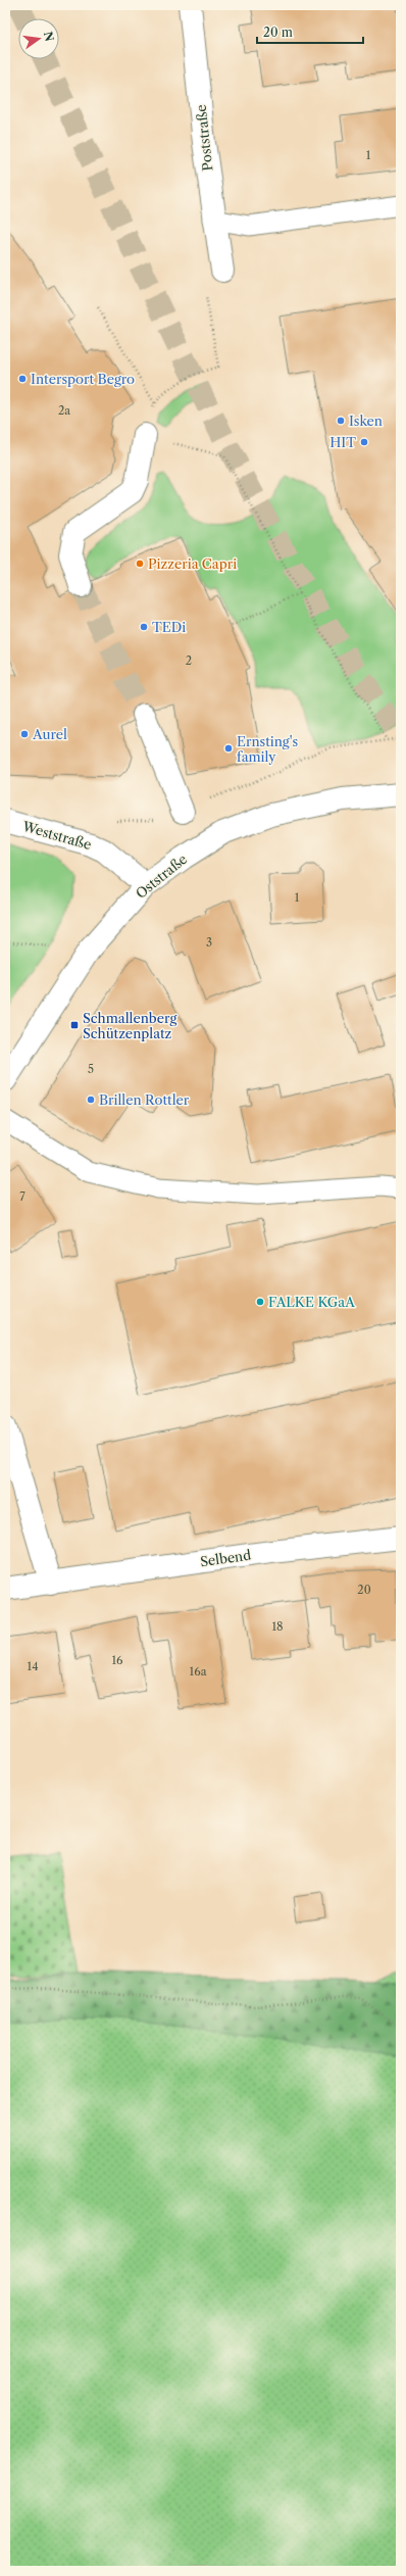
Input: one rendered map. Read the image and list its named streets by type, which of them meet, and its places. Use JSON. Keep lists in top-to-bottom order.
{
  "streets": {
    "street": [
      "Poststraße",
      "Weststraße",
      "Oststraße",
      "Selbend"
    ]
  },
  "crossings": [
    ["Weststraße", "Oststraße"]
  ],
  "places": {
    "other": [
      "Intersport Begro",
      "Isken",
      "HIT",
      "Pizzeria Capri",
      "TEDi",
      "Aurel",
      "Ernsting's family",
      "Brillen Rottler",
      "FALKE KGaA"
    ],
    "transit": ["Schmallenberg Schützenplatz"]
  },
  "house_numbers": [
    "1",
    "2a",
    "2",
    "1",
    "3",
    "5",
    "7",
    "20",
    "18",
    "16",
    "14",
    "16a"
  ],
  "scale_bar": "20 m",
  "north": "right"
}
